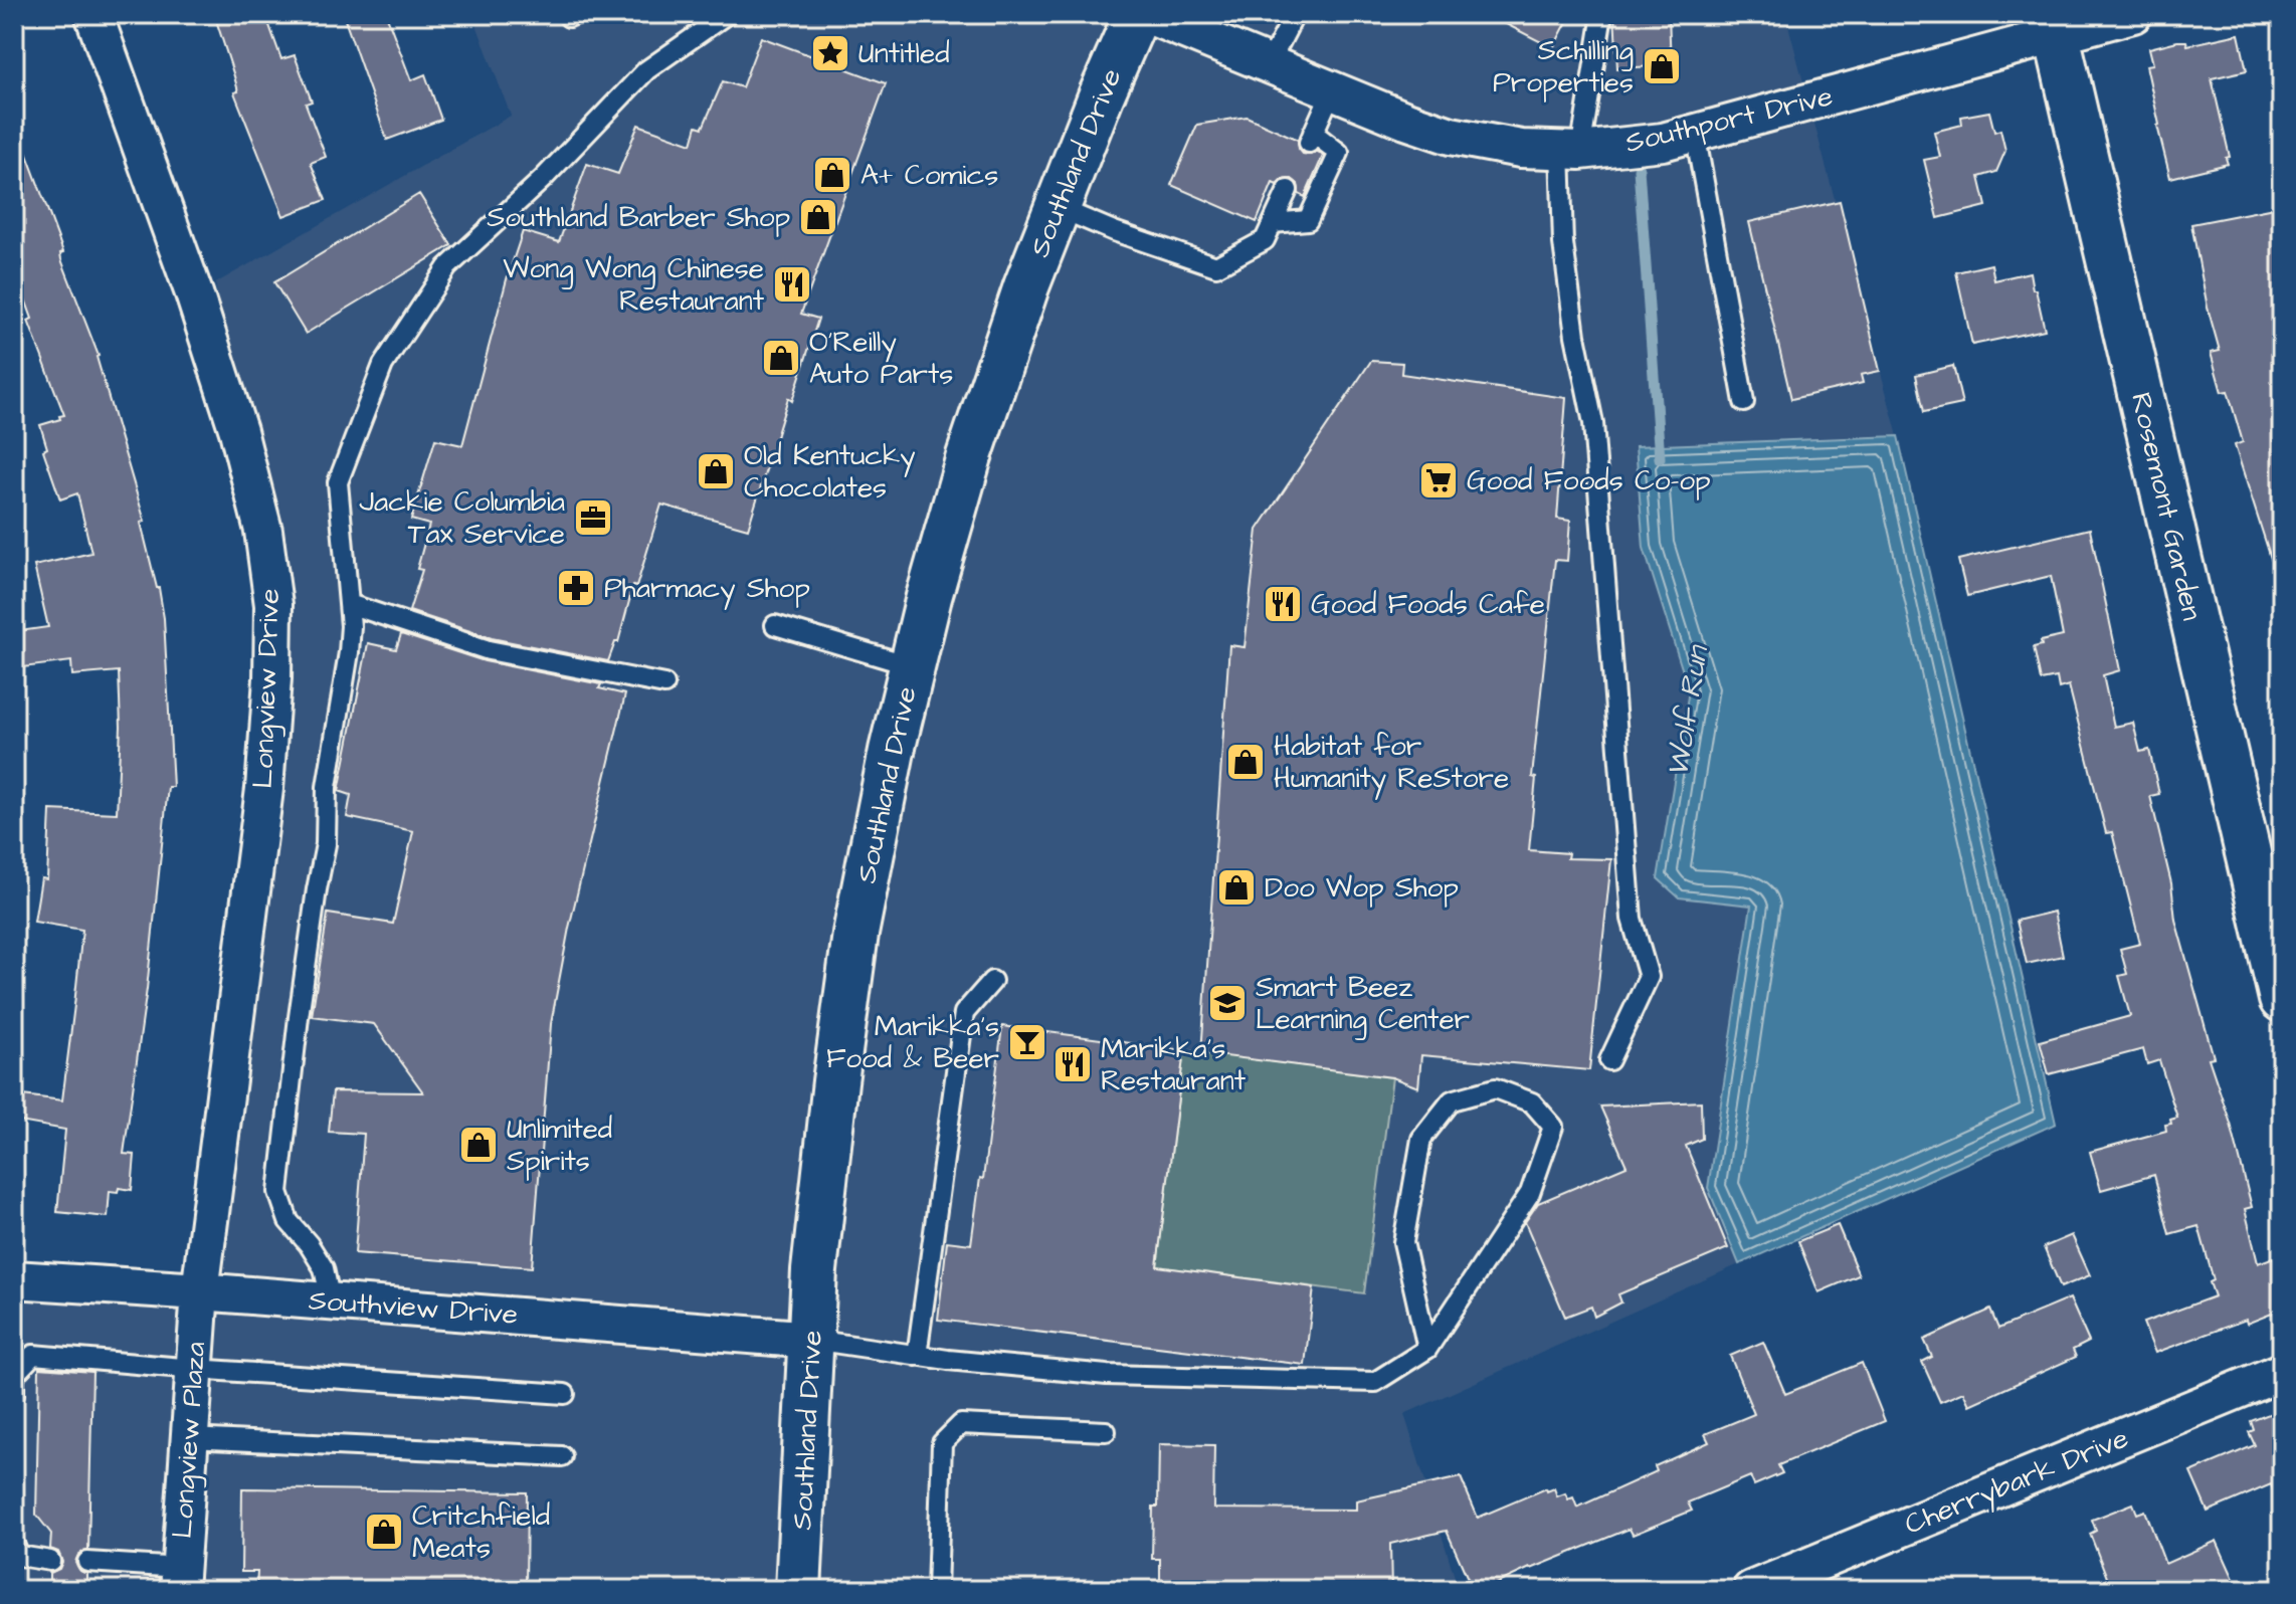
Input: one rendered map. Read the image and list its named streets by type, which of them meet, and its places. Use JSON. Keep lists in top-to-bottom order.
{
  "streets": {
    "main road": ["Southland Drive", "Rosemont Garden"],
    "street": [
      "Southport Drive",
      "Longview Drive",
      "Southview Drive",
      "Longview Plaza",
      "Cherrybark Drive"
    ]
  },
  "crossings": [
    ["Southport Drive", "Rosemont Garden"],
    ["Southland Drive", "Southview Drive"],
    ["Longview Drive", "Southview Drive"],
    ["Longview Drive", "Longview Plaza"],
    ["Southview Drive", "Longview Plaza"]
  ],
  "water": ["Wolf Run"],
  "places": {
    "place": ["Untitled"],
    "shop": [
      "Schilling Properties",
      "A+ Comics",
      "Southland Barber Shop",
      "O'Reilly Auto Parts",
      "Old Kentucky Chocolates",
      "Habitat for Humanity ReStore",
      "Doo Wop Shop",
      "Unlimited Spirits",
      "Critchfield Meats"
    ],
    "restaurant": ["Wong Wong Chinese Restaurant", "Good Foods Cafe", "Marikka's Restaurant"],
    "supermarket": ["Good Foods Co-op"],
    "office": ["Jackie Columbia Tax Service"],
    "pharmacy": ["Pharmacy Shop"],
    "school or university": ["Smart Beez Learning Center"],
    "bar": ["Marikka's Food & Beer"]
  }
}
